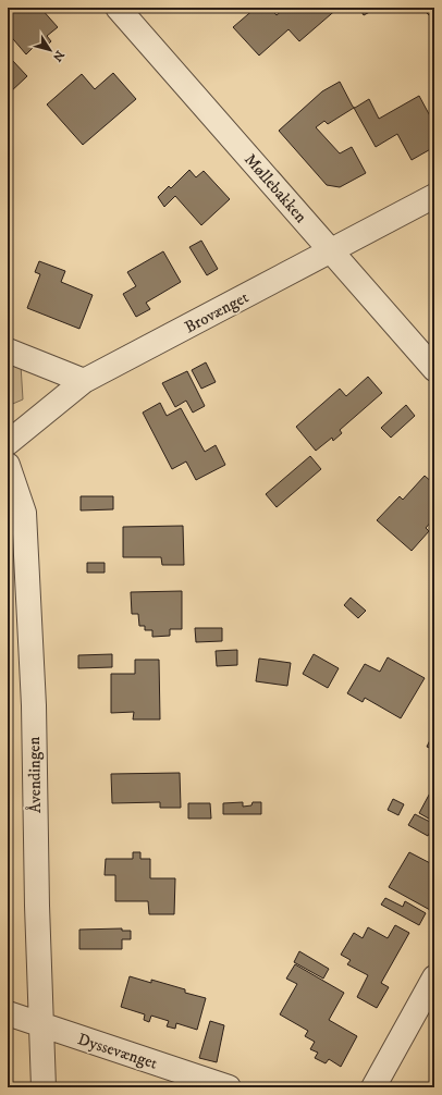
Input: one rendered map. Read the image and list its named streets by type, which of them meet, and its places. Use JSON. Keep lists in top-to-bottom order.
{
  "streets": {
    "street": [
      "Møllebakken",
      "Brovænget",
      "Åvendingen",
      "Dyssevænget"
    ]
  },
  "crossings": [
    ["Møllebakken", "Brovænget"],
    ["Åvendingen", "Dyssevænget"]
  ],
  "north": "bottom right"
}
